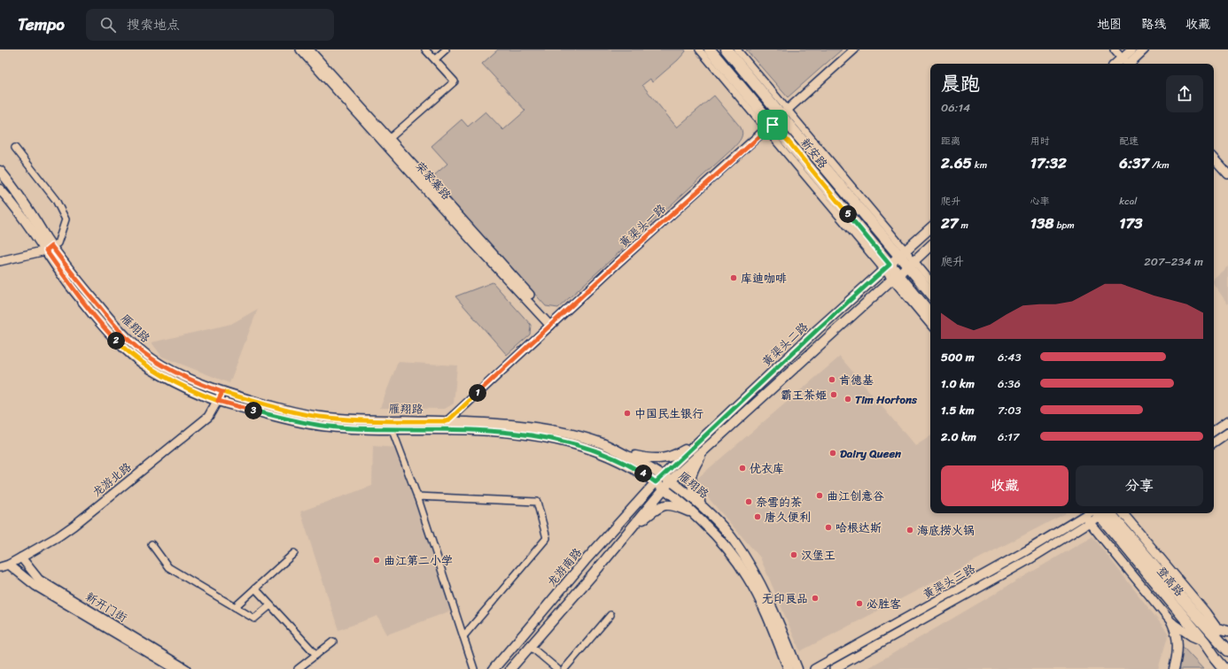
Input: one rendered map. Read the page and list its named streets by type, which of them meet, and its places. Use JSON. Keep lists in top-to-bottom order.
{
  "streets": {
    "main road": [
      "新安路",
      "雁翔路",
      "黄渠头二路",
      "龙游南路",
      "登高路"
    ],
    "street": [
      "荣家寨路",
      "黄渠头一路",
      "龙游北路",
      "黄渠头三路",
      "新开门街"
    ]
  },
  "crossings": [
    ["新安路", "黄渠头一路"],
    ["新安路", "黄渠头二路"],
    ["荣家寨路", "黄渠头一路"],
    ["黄渠头一路", "雁翔路"],
    ["雁翔路", "黄渠头二路"],
    ["雁翔路", "龙游北路"],
    ["雁翔路", "龙游南路"],
    ["黄渠头二路", "龙游南路"],
    ["龙游北路", "新开门街"]
  ],
  "places": [
    "库迪咖啡",
    "肯德基",
    "霸王茶姬",
    "Tim Hortons",
    "中国民生银行",
    "Dairy Queen",
    "优衣库",
    "曲江创意谷",
    "奈雪的茶",
    "唐久便利",
    "哈根达斯",
    "海底捞火锅",
    "汉堡王",
    "曲江第二小学",
    "无印良品",
    "必胜客"
  ],
  "page": {
    "header": "Tempo",
    "search": "搜索地点",
    "nav": ["地图", "路线", "收藏"],
    "heading": ["晨跑", "06:14"],
    "stats": [
      ["距离", "2.65 km"],
      ["用时", "17:32"],
      ["配速", "6:37 /km"],
      ["爬升", "27 m"],
      ["心率", "138 bpm"],
      ["kcal", "173"]
    ],
    "pins": [
      "5",
      "2",
      "1",
      "3",
      "4"
    ],
    "chart": ["爬升", "207–234 m"],
    "list": [
      {
        "name": "500 m",
        "note": "6:43"
      },
      {
        "name": "1.0 km",
        "note": "6:36"
      },
      {
        "name": "1.5 km",
        "note": "7:03"
      },
      {
        "name": "2.0 km",
        "note": "6:17"
      }
    ],
    "buttons": ["收藏", "分享"]
  }
}
